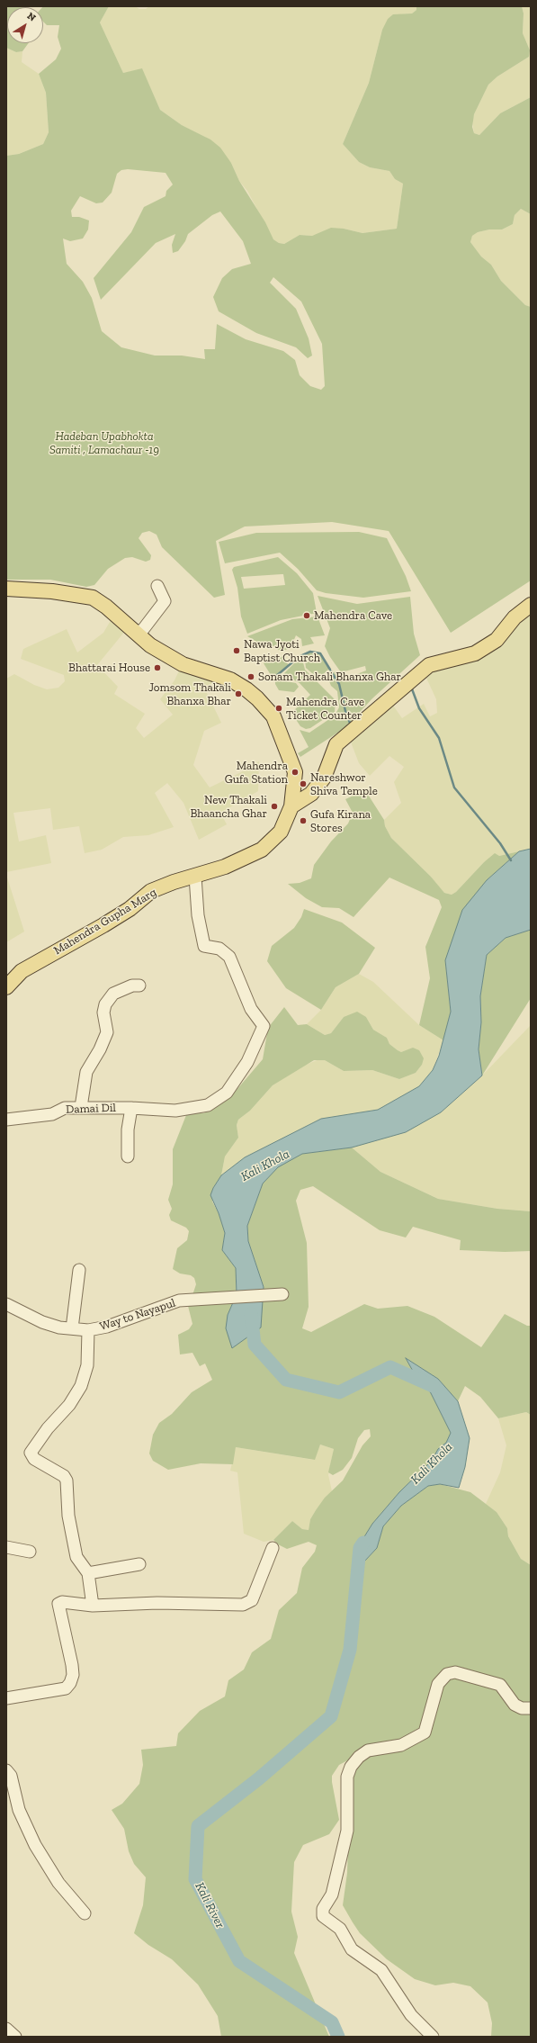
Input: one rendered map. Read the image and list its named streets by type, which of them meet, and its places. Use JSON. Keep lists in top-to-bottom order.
{
  "streets": {
    "main road": ["Mahendra Gupha Marg"],
    "street": ["Damai Dil", "Way to Nayapul"]
  },
  "crossings": [
    ["Mahendra Gupha Marg", "Damai Dil"]
  ],
  "water": ["Kali Khola", "Kali River"],
  "parks": ["Hadeban Upabhokta Samiti , Lamachaur -19"],
  "places": [
    "Mahendra Cave",
    "Nawa Jyoti Baptist Church",
    "Bhattarai House",
    "Sonam Thakali Bhanxa Ghar",
    "Jomsom Thakali Bhanxa Bhar",
    "Mahendra Cave Ticket Counter",
    "Mahendra Gufa Station",
    "Nareshwor Shiva Temple",
    "New Thakali Bhaancha Ghar",
    "Gufa Kirana Stores"
  ],
  "north": "top right"
}
